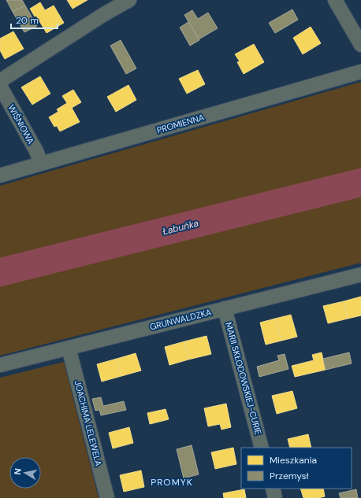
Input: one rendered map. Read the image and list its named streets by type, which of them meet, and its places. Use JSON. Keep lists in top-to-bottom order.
{
  "streets": {
    "street": [
      "PROMIENNA",
      "WIŚNIOWA",
      "GRUNWALDZKA",
      "MARII SKŁODOWSKIEJ-CURIE",
      "JOACHIMA LELEWELA"
    ]
  },
  "crossings": [
    ["PROMIENNA", "WIŚNIOWA"],
    ["GRUNWALDZKA", "MARII SKŁODOWSKIEJ-CURIE"],
    ["GRUNWALDZKA", "JOACHIMA LELEWELA"]
  ],
  "districts": ["PROMYK"],
  "water": ["Łabuńka"],
  "legend": ["Mieszkania", "Przemysł"],
  "scale_bar": "20 m",
  "north": "left"
}
